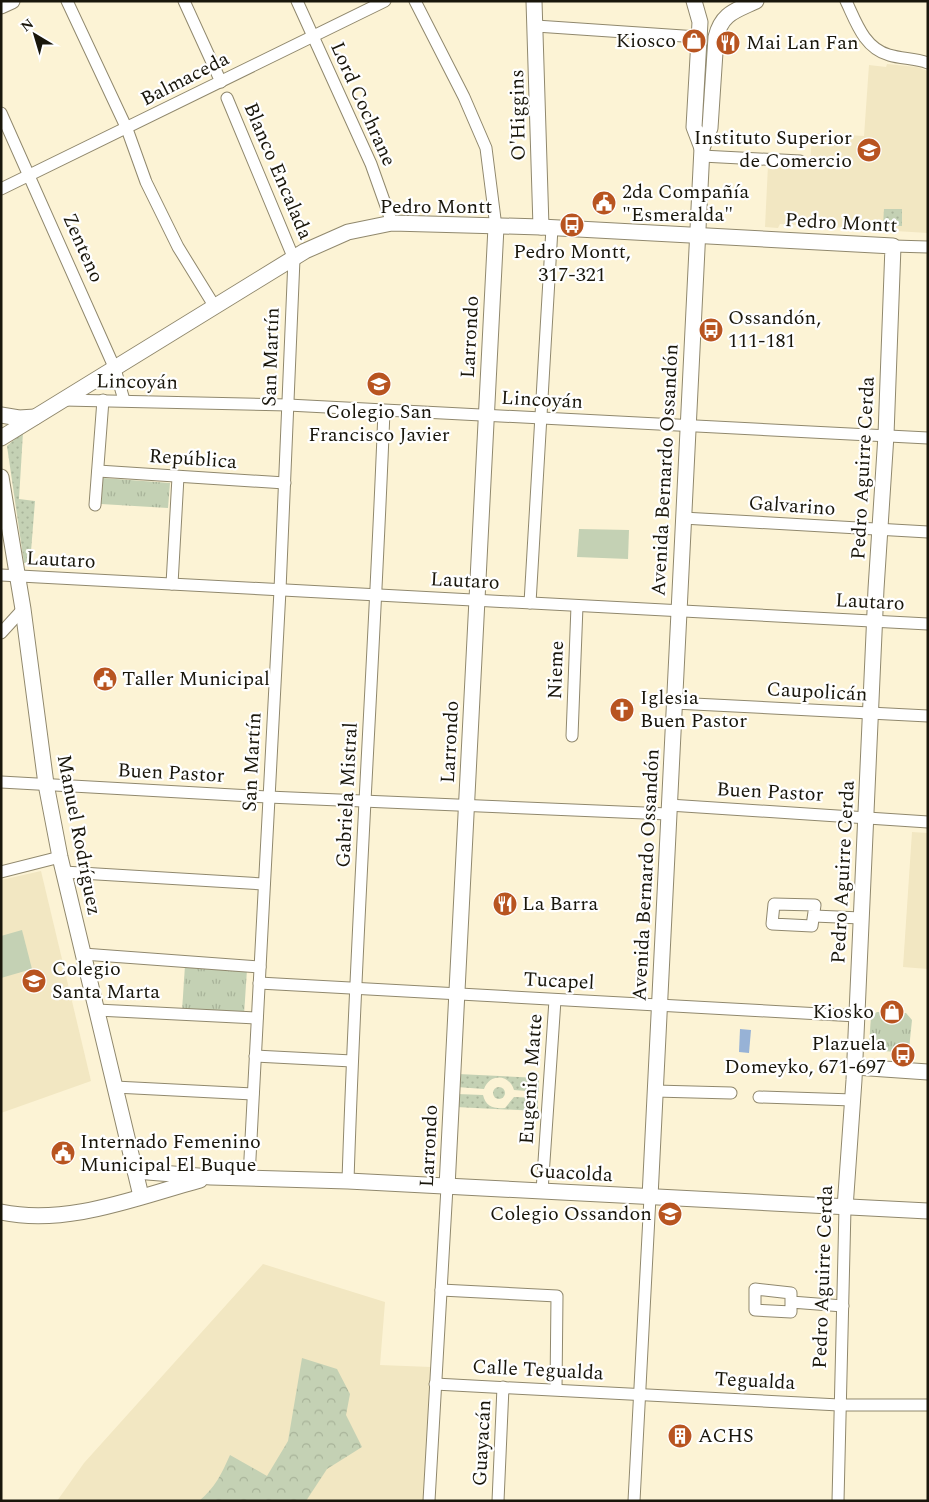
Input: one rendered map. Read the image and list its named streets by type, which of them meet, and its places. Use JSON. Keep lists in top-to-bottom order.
{
  "streets": {
    "main road": [
      "O'Higgins",
      "Pedro Montt",
      "Larrondo",
      "Pedro Aguirre Cerda",
      "Avenida Bernardo Ossandón",
      "Manuel Rodríguez",
      "Guacolda"
    ],
    "street": [
      "Balmaceda",
      "Lord Cochrane",
      "Blanco Encalada",
      "Zenteno",
      "San Martín",
      "Lincoyán",
      "República",
      "Galvarino",
      "Lautaro",
      "Nieme",
      "Caupolicán",
      "Buen Pastor",
      "Gabriela Mistral",
      "Tucapel",
      "Eugenio Matte",
      "Calle Tegualda",
      "Tegualda",
      "Guayacán"
    ]
  },
  "crossings": [
    ["Balmaceda", "Lord Cochrane"],
    ["Balmaceda", "Zenteno"],
    ["Lord Cochrane", "Pedro Montt"],
    ["O'Higgins", "Pedro Montt"],
    ["Blanco Encalada", "Pedro Montt"],
    ["Blanco Encalada", "San Martín"],
    ["Pedro Montt", "Zenteno"],
    ["Pedro Montt", "Larrondo"],
    ["Pedro Montt", "San Martín"],
    ["Pedro Montt", "Lincoyán"],
    ["Pedro Montt", "Pedro Aguirre Cerda"],
    ["Pedro Montt", "Avenida Bernardo Ossandón"],
    ["Zenteno", "Lincoyán"],
    ["Larrondo", "Lincoyán"],
    ["Larrondo", "Lautaro"],
    ["Larrondo", "Buen Pastor"],
    ["Larrondo", "Tucapel"],
    ["Larrondo", "Guacolda"],
    ["Larrondo", "Calle Tegualda"],
    ["San Martín", "Lincoyán"],
    ["San Martín", "República"],
    ["San Martín", "Lautaro"],
    ["San Martín", "Buen Pastor"],
    ["San Martín", "Tucapel"],
    ["San Martín", "Guacolda"],
    ["Lincoyán", "Pedro Aguirre Cerda"],
    ["Lincoyán", "Avenida Bernardo Ossandón"],
    ["Lincoyán", "Gabriela Mistral"],
    ["Pedro Aguirre Cerda", "Galvarino"],
    ["Pedro Aguirre Cerda", "Lautaro"],
    ["Pedro Aguirre Cerda", "Caupolicán"],
    ["Pedro Aguirre Cerda", "Buen Pastor"],
    ["Pedro Aguirre Cerda", "Tucapel"],
    ["Pedro Aguirre Cerda", "Guacolda"],
    ["Pedro Aguirre Cerda", "Tegualda"],
    ["Avenida Bernardo Ossandón", "Galvarino"],
    ["Avenida Bernardo Ossandón", "Lautaro"],
    ["Avenida Bernardo Ossandón", "Caupolicán"],
    ["Avenida Bernardo Ossandón", "Buen Pastor"],
    ["Avenida Bernardo Ossandón", "Tucapel"],
    ["Avenida Bernardo Ossandón", "Guacolda"],
    ["Avenida Bernardo Ossandón", "Calle Tegualda"],
    ["Avenida Bernardo Ossandón", "Tegualda"],
    ["Lautaro", "Nieme"],
    ["Lautaro", "Gabriela Mistral"],
    ["Lautaro", "Manuel Rodríguez"],
    ["Buen Pastor", "Gabriela Mistral"],
    ["Buen Pastor", "Manuel Rodríguez"],
    ["Gabriela Mistral", "Tucapel"],
    ["Gabriela Mistral", "Guacolda"],
    ["Manuel Rodríguez", "Guacolda"],
    ["Tucapel", "Eugenio Matte"],
    ["Eugenio Matte", "Guacolda"],
    ["Calle Tegualda", "Tegualda"],
    ["Calle Tegualda", "Guayacán"]
  ],
  "places": {
    "shop": ["Kiosco", "Kiosko"],
    "restaurant": ["Mai Lan Fan", "La Barra"],
    "school or university": [
      "Instituto Superior de Comercio",
      "Colegio San Francisco Javier",
      "Colegio Santa Marta",
      "Colegio Ossandon"
    ],
    "public building": ["2da Compañía \"Esmeralda\"", "Taller Municipal", "Internado Femenino Municipal El Buque"],
    "bus stop": ["Pedro Montt, 317-321", "Ossandón, 111-181", "Plazuela Domeyko, 671-697"],
    "church": ["Iglesia Buen Pastor"],
    "building": ["ACHS"]
  },
  "north": "top left"
}
